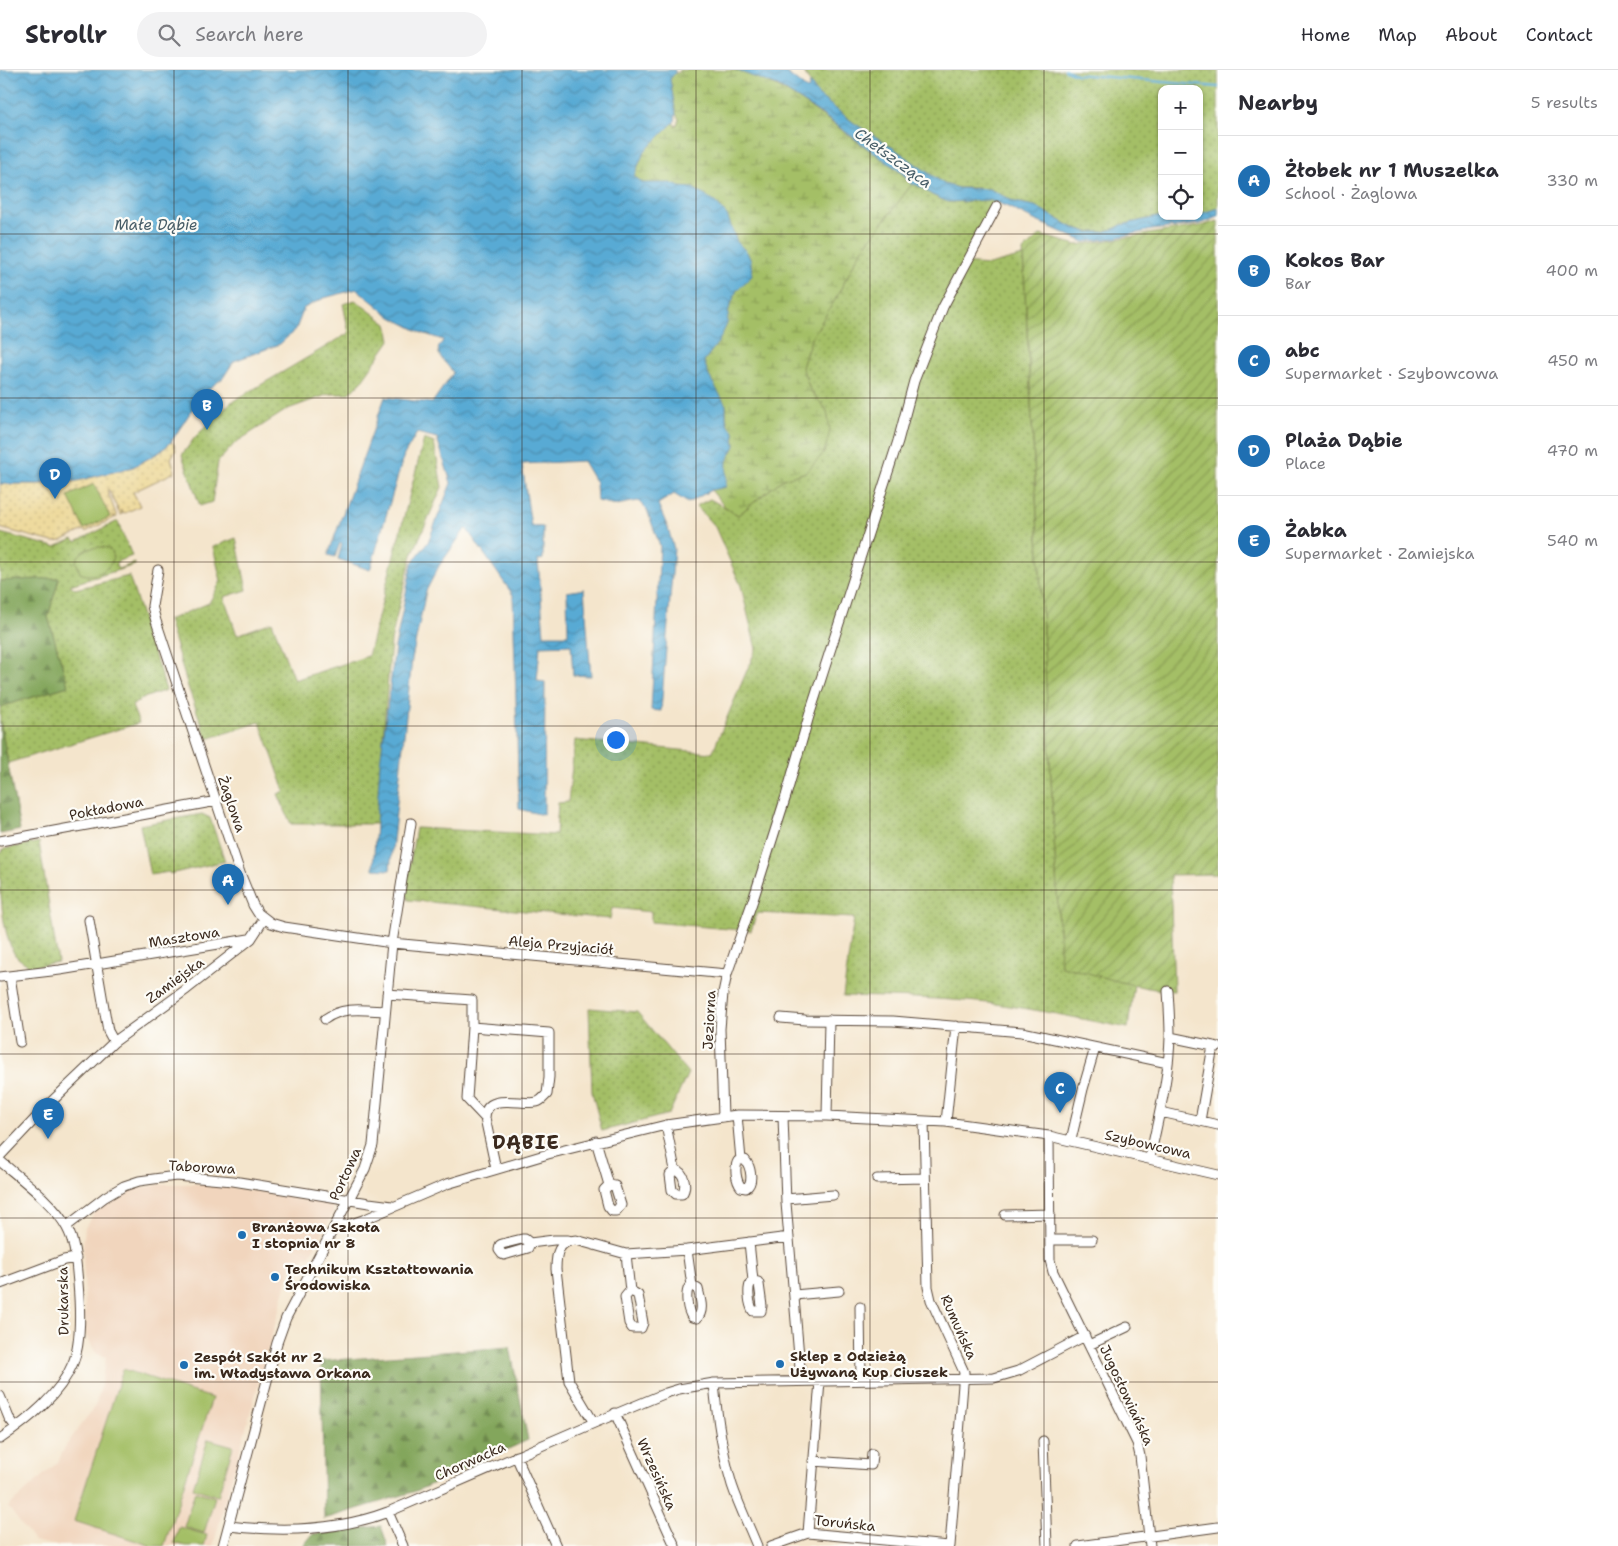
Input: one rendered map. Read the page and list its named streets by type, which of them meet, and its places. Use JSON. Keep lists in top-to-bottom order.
{
  "streets": {
    "street": [
      "Żaglowa",
      "Pokładowa",
      "Masztowa",
      "Aleja Przyjaciół",
      "Zamiejska",
      "Jeziorna",
      "Szybowcowa",
      "Taborowa",
      "Portowa",
      "Drukarska",
      "Rumuńska",
      "Jugosłowiańska",
      "Chorwacka",
      "Wrzesińska",
      "Toruńska"
    ]
  },
  "crossings": [
    ["Żaglowa", "Pokładowa"],
    ["Masztowa", "Zamiejska"],
    ["Aleja Przyjaciół", "Jeziorna"],
    ["Aleja Przyjaciół", "Portowa"],
    ["Jeziorna", "Szybowcowa"],
    ["Szybowcowa", "Taborowa"],
    ["Szybowcowa", "Portowa"],
    ["Szybowcowa", "Rumuńska"],
    ["Szybowcowa", "Jugosłowiańska"],
    ["Taborowa", "Portowa"],
    ["Taborowa", "Drukarska"],
    ["Portowa", "Chorwacka"],
    ["Rumuńska", "Chorwacka"],
    ["Rumuńska", "Toruńska"],
    ["Jugosłowiańska", "Chorwacka"],
    ["Chorwacka", "Wrzesińska"]
  ],
  "districts": ["DĄBIE"],
  "water": ["Chełszcząca", "Małe Dąbie"],
  "places": [
    "Branżowa Szkoła I stopnia nr 8",
    "Technikum Kształtowania Środowiska",
    "Sklep z Odzieżą Używaną Kup Ciuszek",
    "Zespół Szkół nr 2 im. Władysława Orkana"
  ],
  "page": {
    "header": "Strollr",
    "search": "Search here",
    "nav": [
      "Home",
      "Map",
      "About",
      "Contact"
    ],
    "heading": ["Nearby", "5 results"],
    "map_buttons": ["+", "−"],
    "list": [
      {
        "mark": "A",
        "name": "Żłobek nr 1 Muszelka",
        "note": "School · Żaglowa",
        "value": "330 m"
      },
      {
        "mark": "B",
        "name": "Kokos Bar",
        "note": "Bar",
        "value": "400 m"
      },
      {
        "mark": "C",
        "name": "abc",
        "note": "Supermarket · Szybowcowa",
        "value": "450 m"
      },
      {
        "mark": "D",
        "name": "Plaża Dąbie",
        "note": "Place",
        "value": "470 m"
      },
      {
        "mark": "E",
        "name": "Żabka",
        "note": "Supermarket · Zamiejska",
        "value": "540 m"
      }
    ],
    "pins": [
      "B",
      "D",
      "A",
      "C",
      "E"
    ]
  }
}
